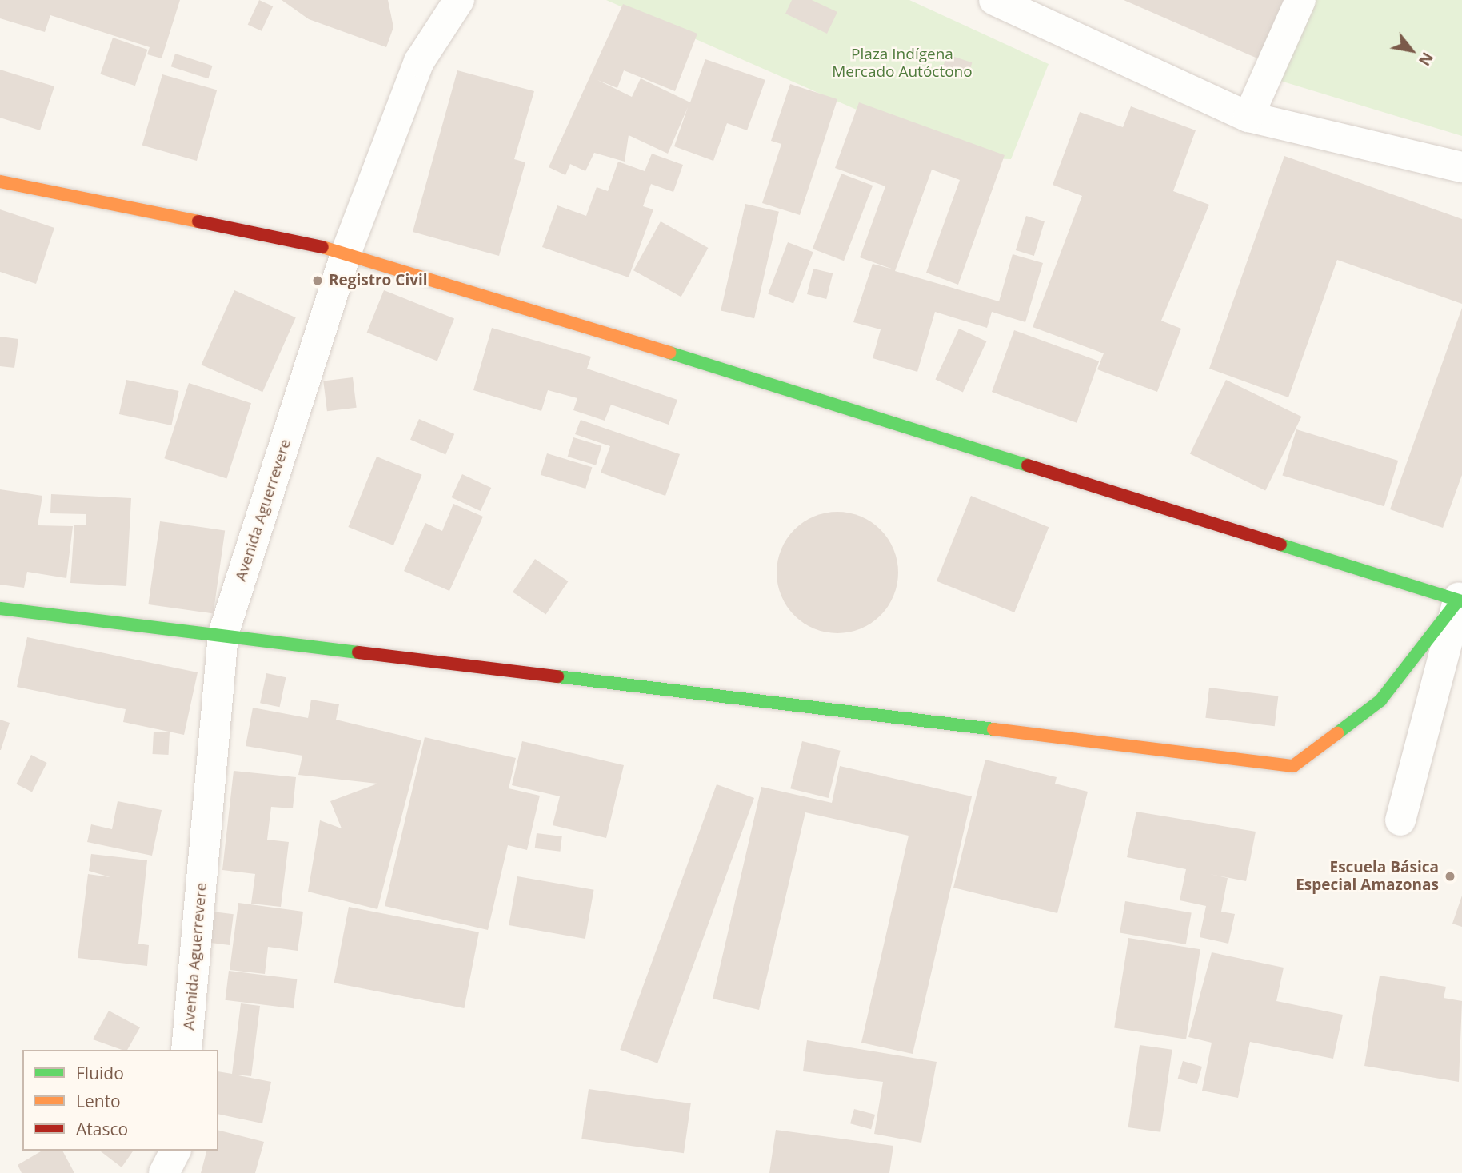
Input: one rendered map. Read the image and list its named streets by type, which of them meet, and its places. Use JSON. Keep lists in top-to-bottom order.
{
  "streets": {
    "street": ["Avenida Aguerrevere"]
  },
  "parks": ["Plaza Indígena Mercado Autóctono"],
  "places": ["Registro Civil", "Escuela Básica Especial Amazonas"],
  "legend": ["Fluido", "Lento", "Atasco"],
  "north": "bottom right"
}
